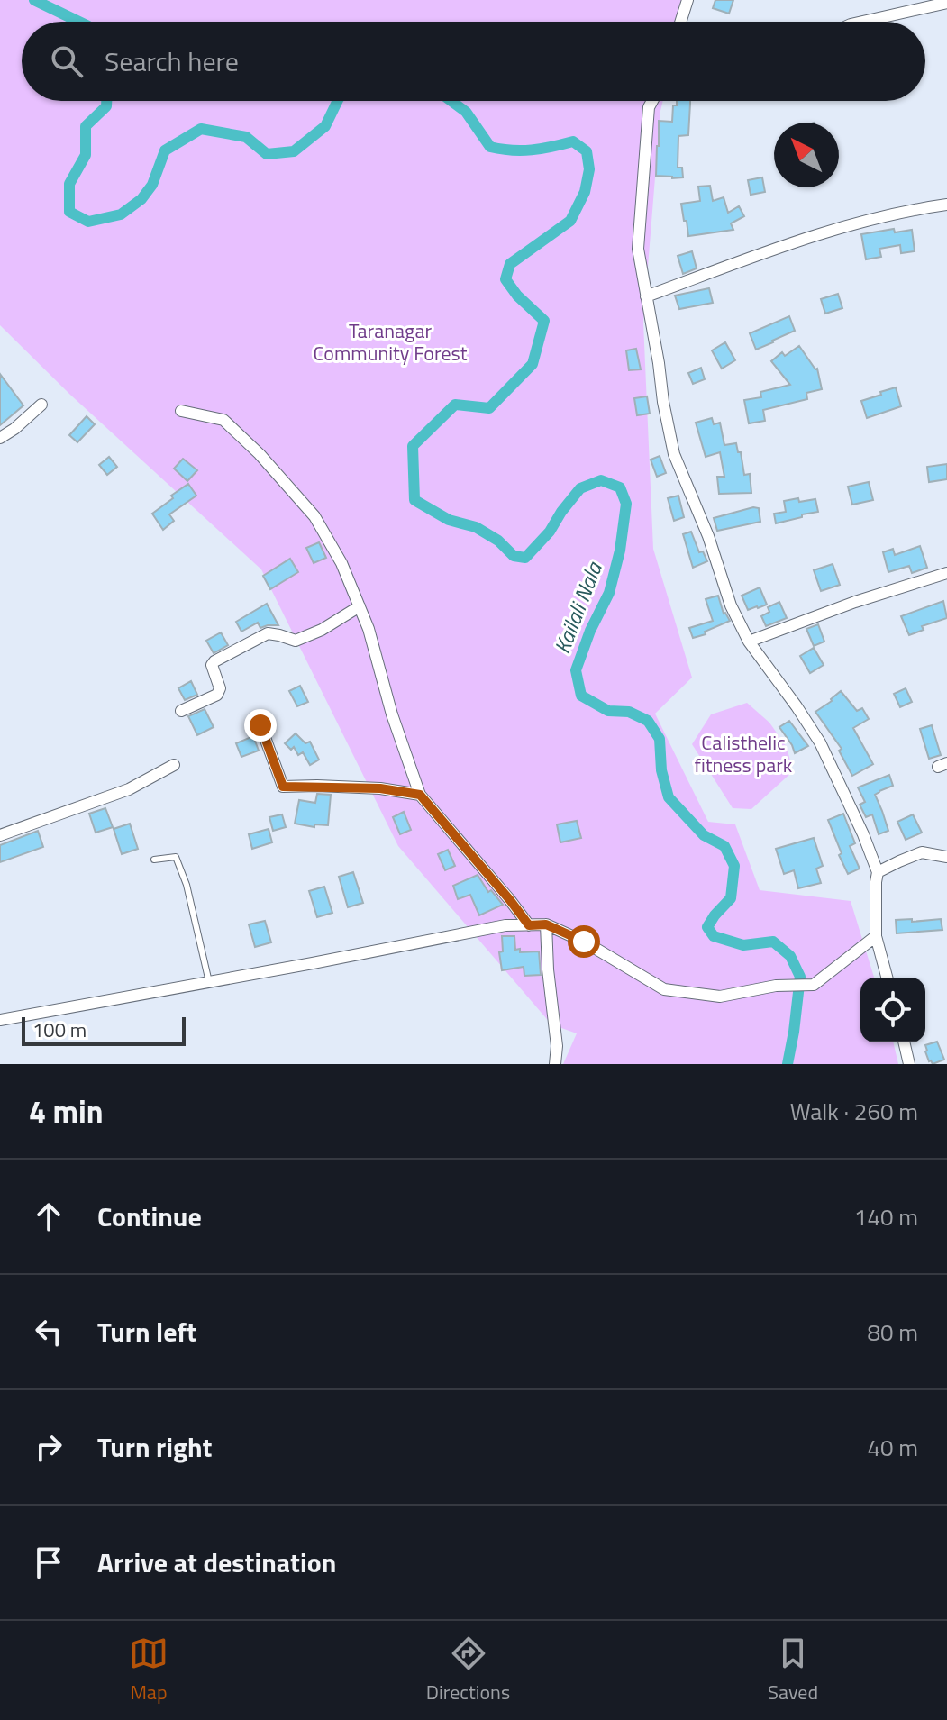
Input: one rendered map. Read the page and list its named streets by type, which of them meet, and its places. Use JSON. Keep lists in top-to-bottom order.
{
  "water": ["Kailali Nala"],
  "parks": ["Taranagar Community Forest", "Calisthelic fitness park"],
  "scale_bar": "100 m",
  "north": "top left",
  "page": {
    "search": "Search here",
    "scale": "100 m",
    "heading": ["4 min", "Walk · 260 m"],
    "list": [
      ["Continue", "140 m"],
      ["Turn left", "80 m"],
      ["Turn right", "40 m"],
      "Arrive at destination"
    ],
    "nav": ["Map", "Directions", "Saved"]
  }
}
